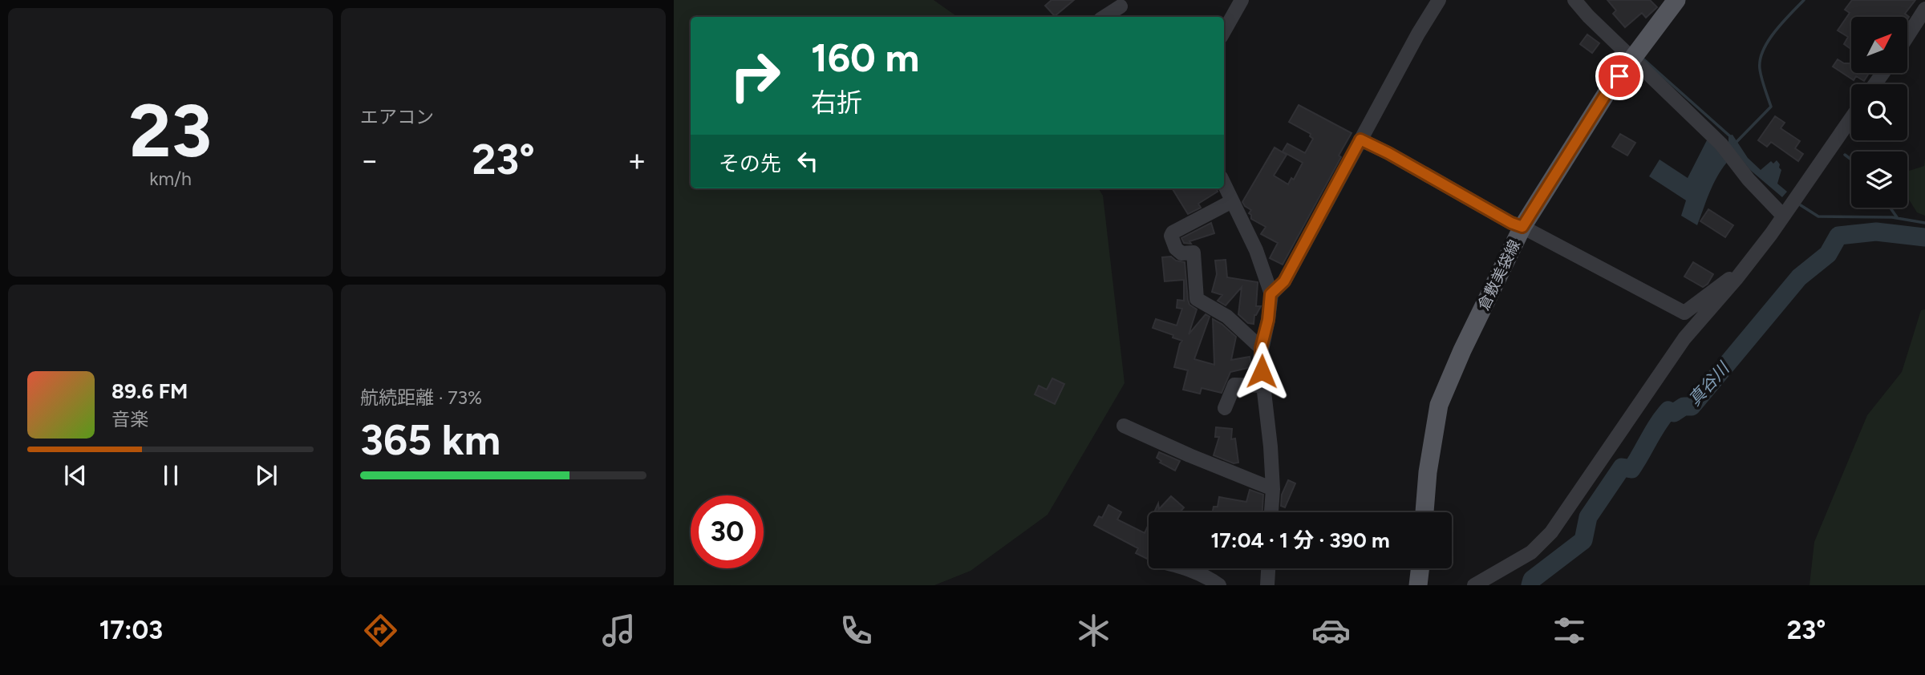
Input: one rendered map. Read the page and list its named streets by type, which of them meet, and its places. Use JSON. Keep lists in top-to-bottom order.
{
  "streets": {
    "main road": ["倉敷美袋線"]
  },
  "water": ["真谷川"],
  "north": "top right",
  "page": {
    "tile": [
      ["23", "km/h"],
      "エアコン",
      ["航続距離 · 73%", "365 km"]
    ],
    "turn": ["160 m", "右折"],
    "then": "その先",
    "heat": ["−", "23°", "+"],
    "song": ["89.6 FM", "音楽"],
    "limit": "30",
    "trip": "17:04 · 1 分 · 390 m",
    "tabs": ["17:03", "23°"]
  }
}
